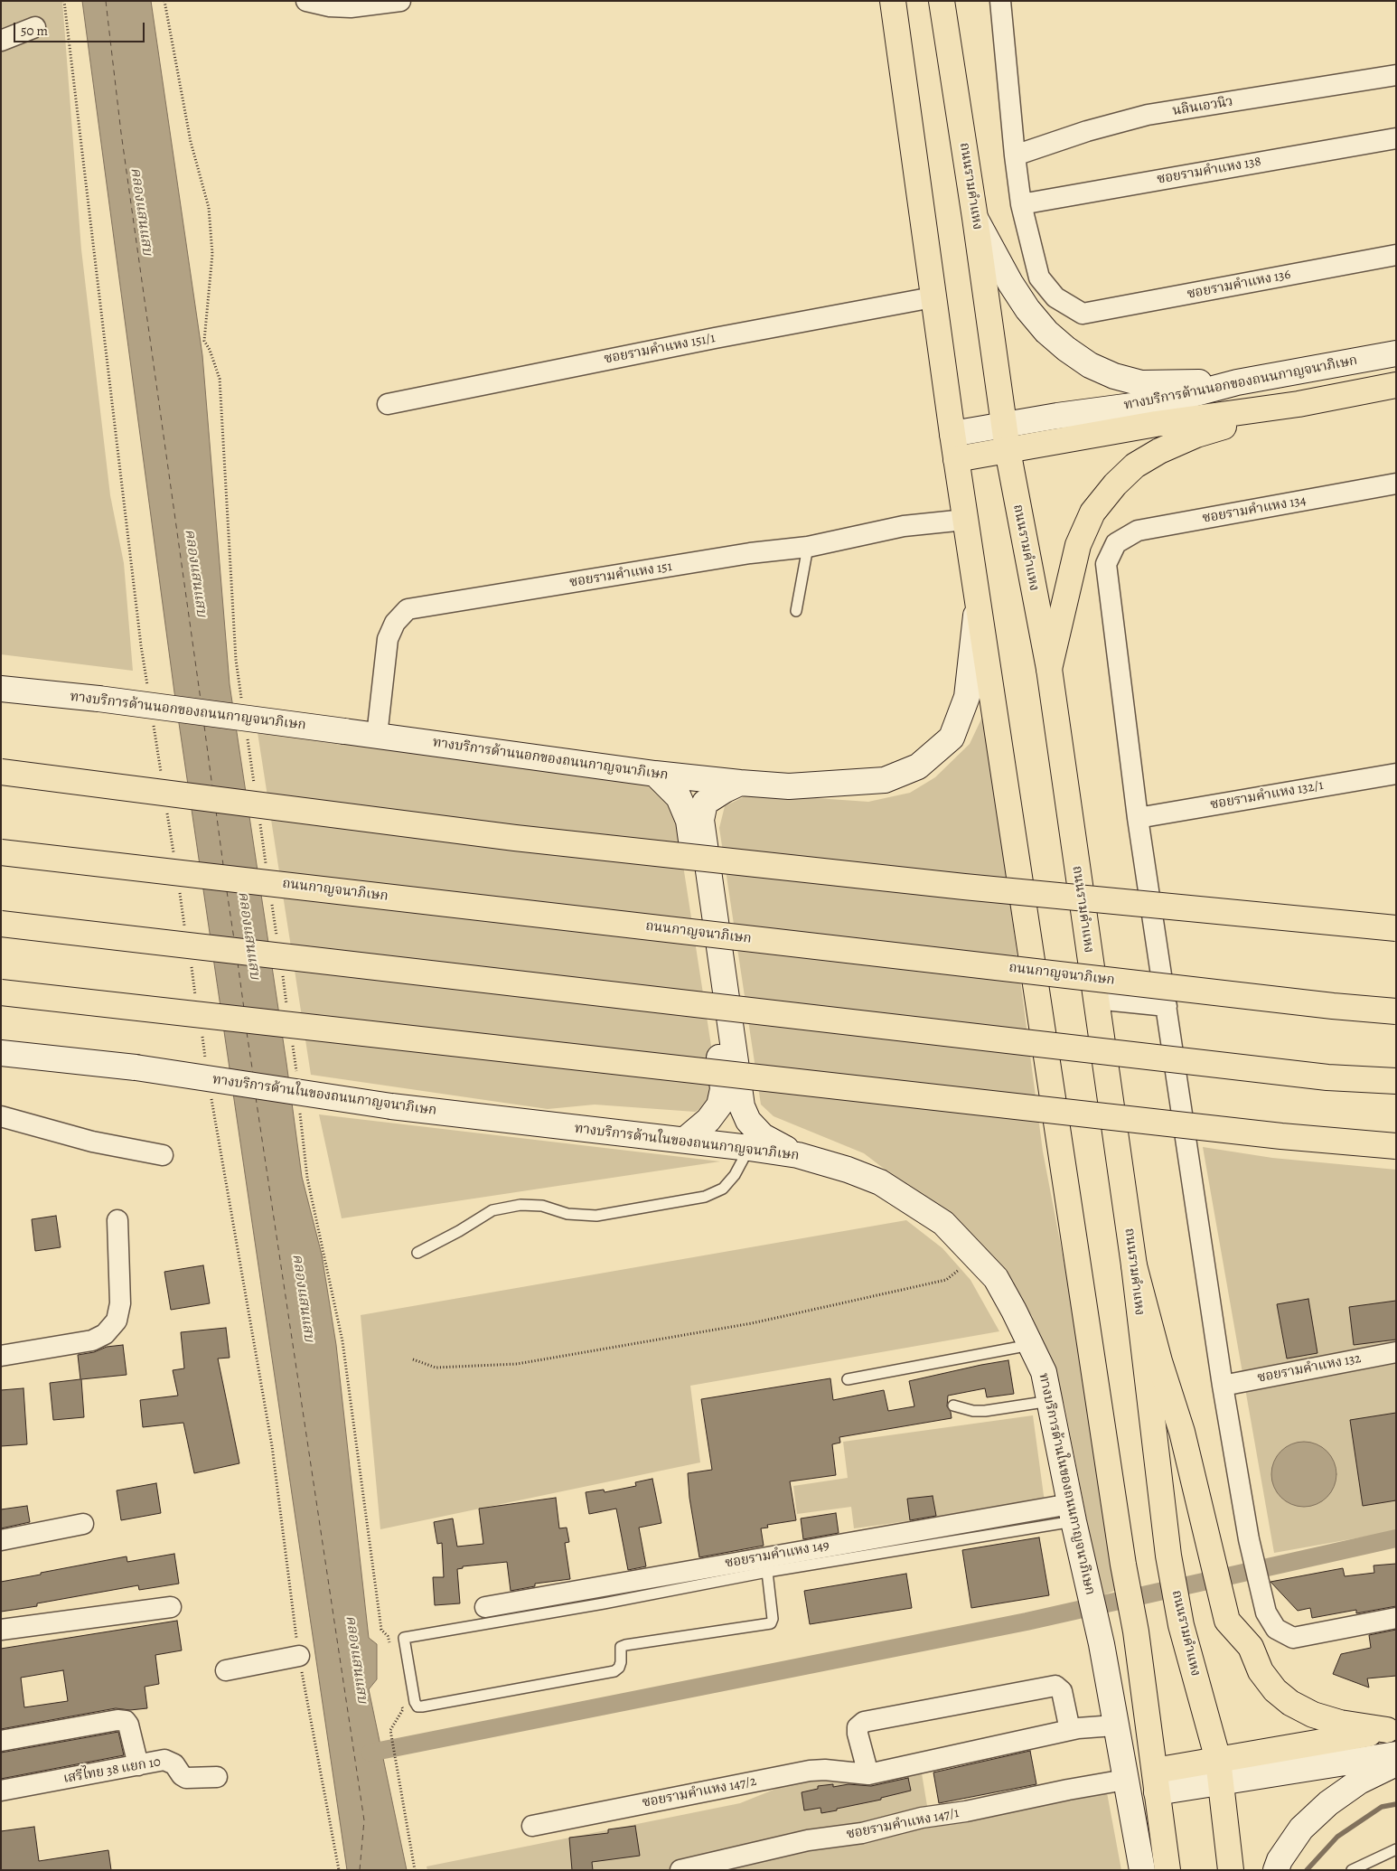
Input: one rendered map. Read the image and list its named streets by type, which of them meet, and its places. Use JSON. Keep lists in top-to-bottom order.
{
  "streets": {
    "main road": [
      "ถนนรามคำแหง",
      "ทางบริการด้านนอกของถนนกาญจนาภิเษก",
      "ถนนกาญจนาภิเษก",
      "ทางบริการด้านในของถนนกาญจนาภิเษก"
    ],
    "street": [
      "นลินเอวนิว",
      "ซอยรามคำแหง 138",
      "ซอยรามคำแหง 136",
      "ซอยรามคำแหง 151/1",
      "ซอยรามคำแหง 134",
      "ซอยรามคำแหง 151",
      "ซอยรามคำแหง 132/1",
      "ซอยรามคำแหง 132",
      "ซอยรามคำแหง 149",
      "เสรีไทย 38 แยก 10",
      "ซอยรามคำแหง 147/2",
      "ซอยรามคำแหง 147/1"
    ]
  },
  "crossings": [
    ["ซอยรามคำแหง 138", "ซอยรามคำแหง 136"],
    ["ถนนรามคำแหง", "ทางบริการด้านนอกของถนนกาญจนาภิเษก"],
    ["ทางบริการด้านนอกของถนนกาญจนาภิเษก", "ซอยรามคำแหง 151"],
    ["ซอยรามคำแหง 134", "ซอยรามคำแหง 132/1"],
    ["ทางบริการด้านในของถนนกาญจนาภิเษก", "ซอยรามคำแหง 149"],
    ["ทางบริการด้านในของถนนกาญจนาภิเษก", "ซอยรามคำแหง 147/2"],
    ["ทางบริการด้านในของถนนกาญจนาภิเษก", "ซอยรามคำแหง 147/1"]
  ],
  "water": ["คลองแสนแสบ"],
  "scale_bar": "50 m"
}
